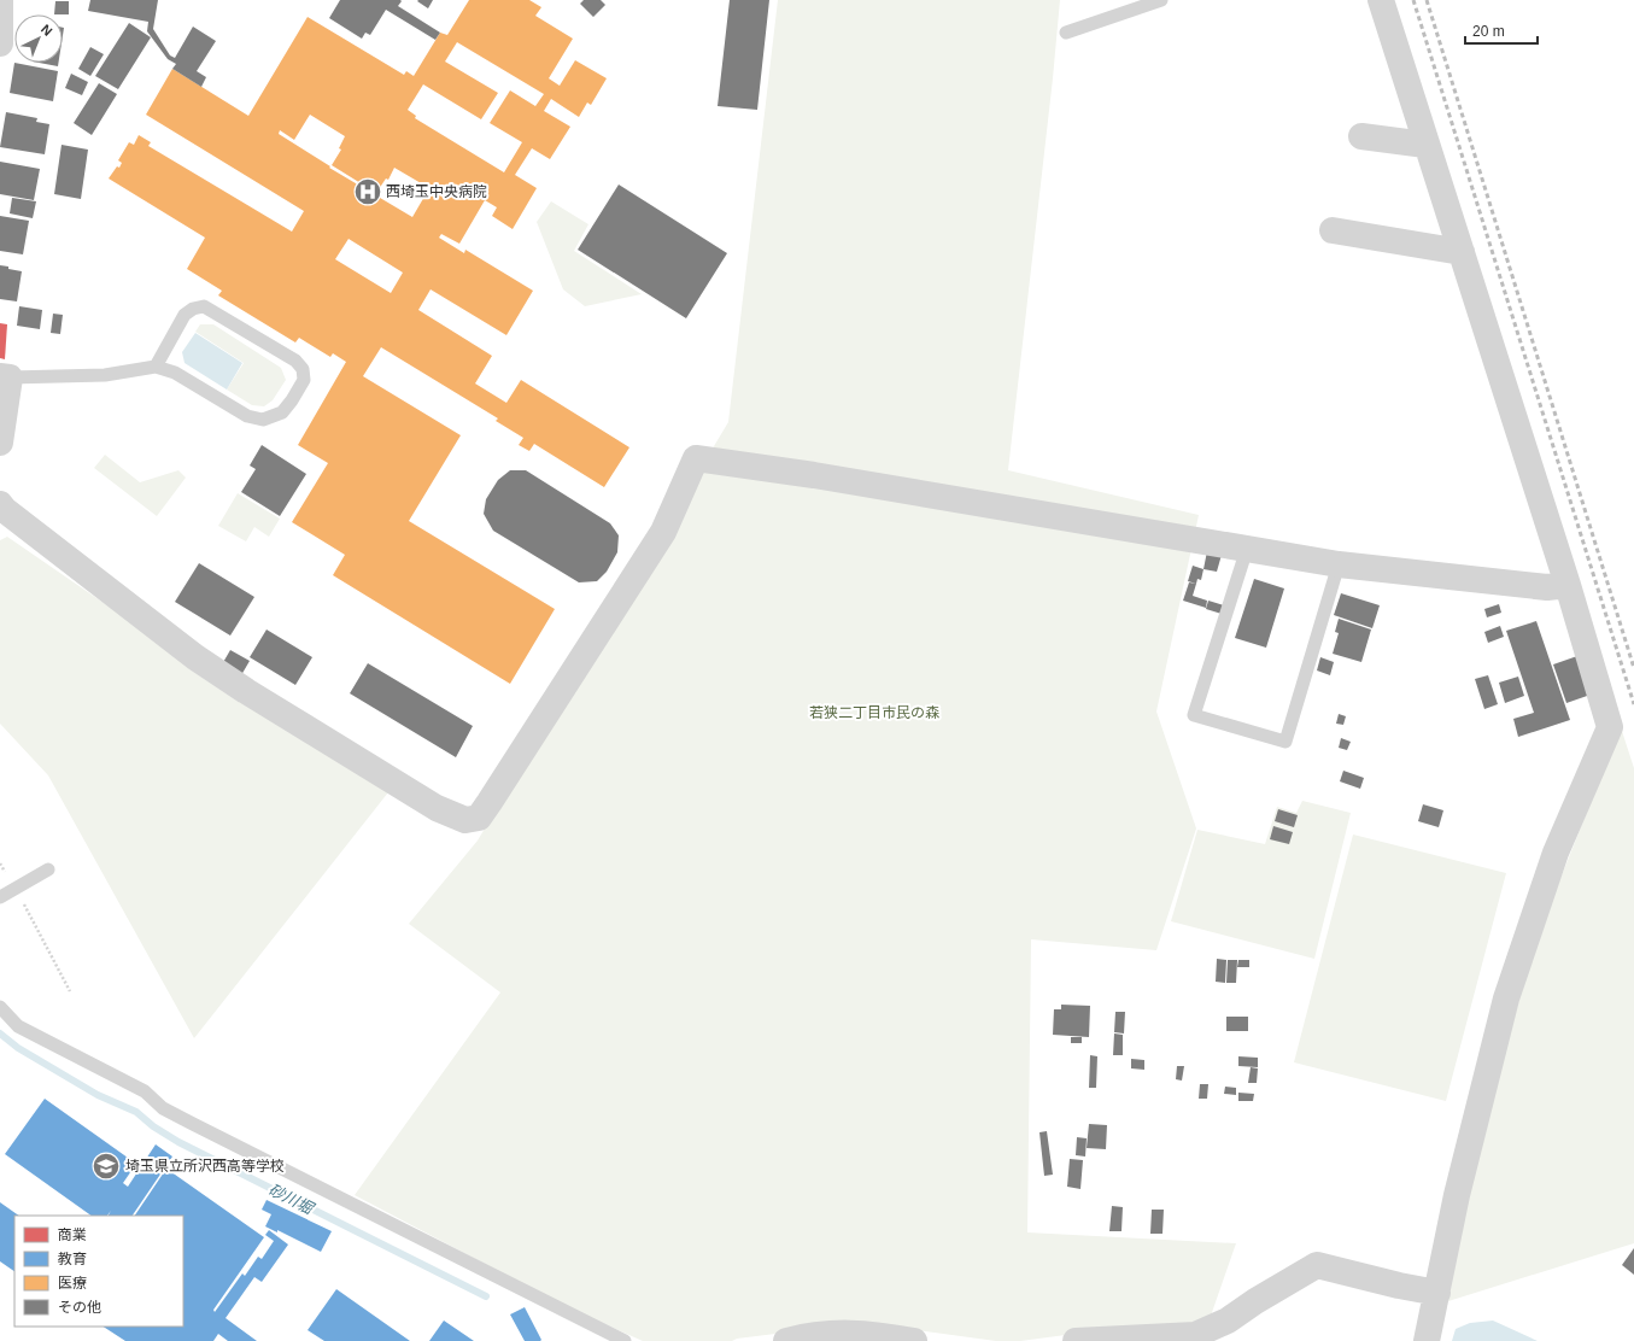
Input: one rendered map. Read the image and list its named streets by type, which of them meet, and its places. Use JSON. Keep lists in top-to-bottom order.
{
  "water": ["砂川堀"],
  "parks": ["若狭二丁目市民の森"],
  "places": {
    "hospital": ["西埼玉中央病院"],
    "school or university": ["埼玉県立所沢西高等学校"]
  },
  "legend": [
    "商業",
    "教育",
    "医療",
    "その他"
  ],
  "scale_bar": "20 m",
  "north": "top right"
}
